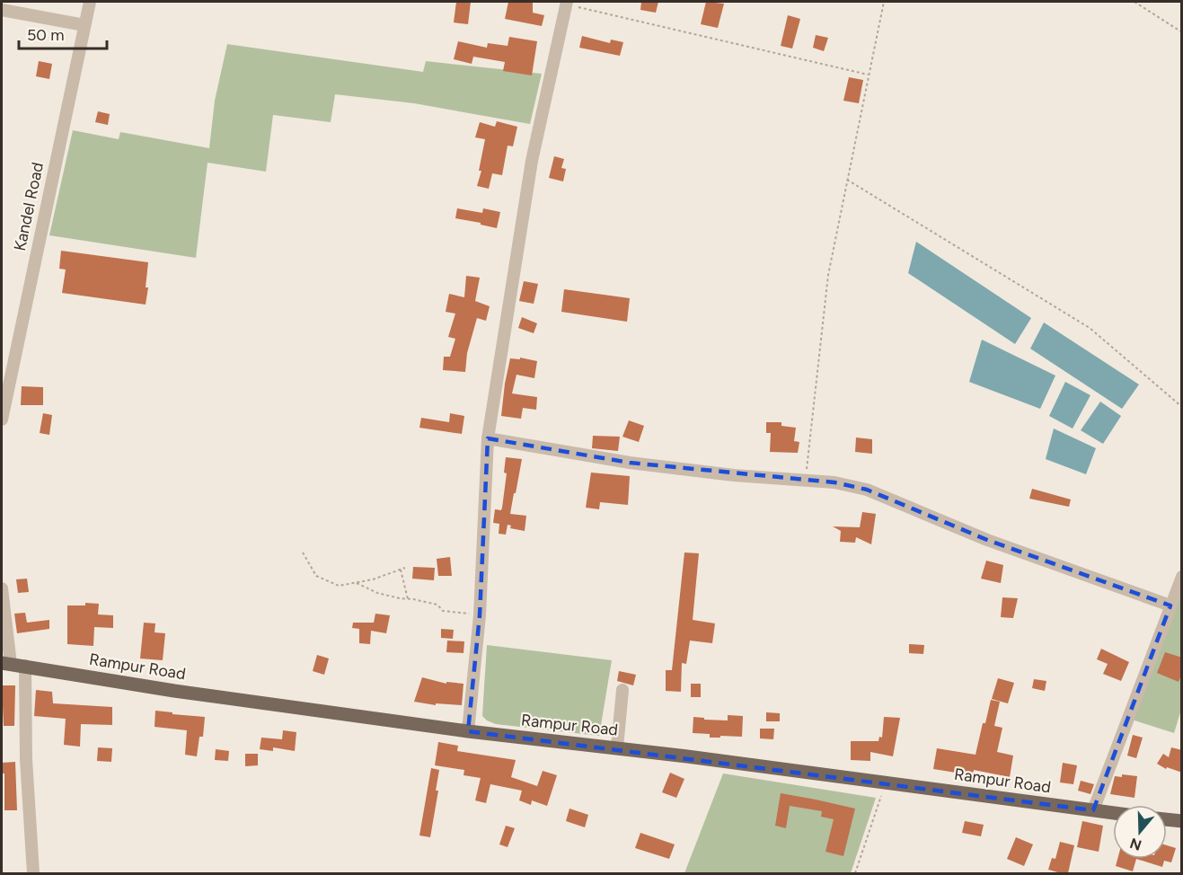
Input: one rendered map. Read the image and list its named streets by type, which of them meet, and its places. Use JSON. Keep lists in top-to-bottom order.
{
  "streets": {
    "main road": ["Rampur Road"],
    "street": ["Kandel Road"]
  },
  "scale_bar": "50 m",
  "north": "bottom"
}
